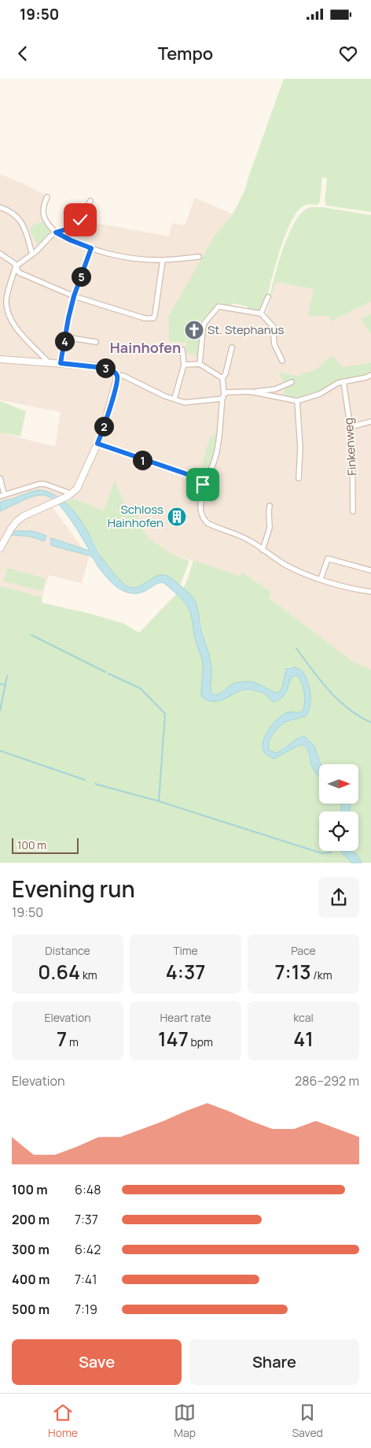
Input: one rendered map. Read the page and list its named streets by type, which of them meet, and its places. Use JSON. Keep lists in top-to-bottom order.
{
  "streets": {
    "street": ["Finkenweg"]
  },
  "districts": ["Hainhofen"],
  "places": {
    "church": ["St. Stephanus"],
    "building": ["Schloss Hainhofen"]
  },
  "scale_bar": "100 m",
  "north": "right",
  "page": {
    "status": "19:50",
    "header": "Tempo",
    "pins": [
      "5",
      "4",
      "3",
      "2",
      "1"
    ],
    "scale": "100 m",
    "heading": ["Evening run", "19:50"],
    "stats": [
      ["Distance", "0.64 km"],
      ["Time", "4:37"],
      ["Pace", "7:13 /km"],
      ["Elevation", "7 m"],
      ["Heart rate", "147 bpm"],
      ["kcal", "41"]
    ],
    "chart": ["Elevation", "286–292 m"],
    "list": [
      {
        "name": "100 m",
        "note": "6:48"
      },
      {
        "name": "200 m",
        "note": "7:37"
      },
      {
        "name": "300 m",
        "note": "6:42"
      },
      {
        "name": "400 m",
        "note": "7:41"
      },
      {
        "name": "500 m",
        "note": "7:19"
      }
    ],
    "buttons": ["Save", "Share"],
    "tabs": ["Home", "Map", "Saved"]
  }
}
